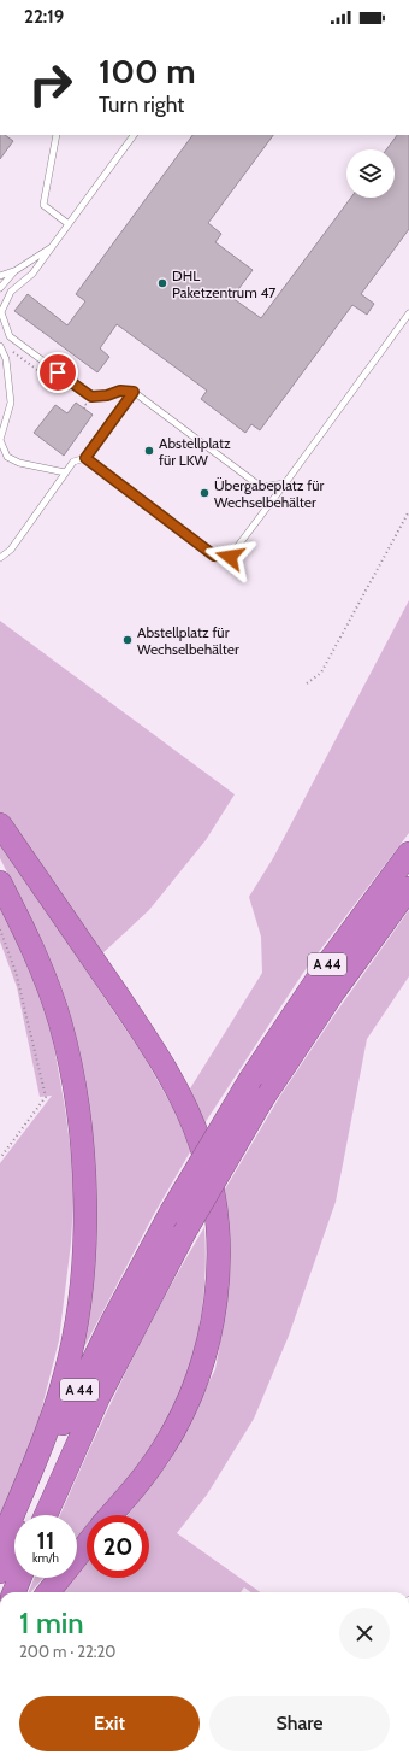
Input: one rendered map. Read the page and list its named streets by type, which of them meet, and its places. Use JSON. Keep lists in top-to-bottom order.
{
  "streets": {
    "highway": ["A 44"]
  },
  "places": [
    "DHL Paketzentrum 47",
    "Abstellplatz für LKW",
    "Übergabeplatz für Wechselbehälter",
    "Abstellplatz für Wechselbehälter"
  ],
  "page": {
    "status": "22:19",
    "turn": ["100 m", "Turn right"],
    "speed": "11 km/h",
    "limit": "20",
    "heading": ["1 min", "200 m · 22:20"],
    "buttons": ["Exit", "Share"]
  }
}
